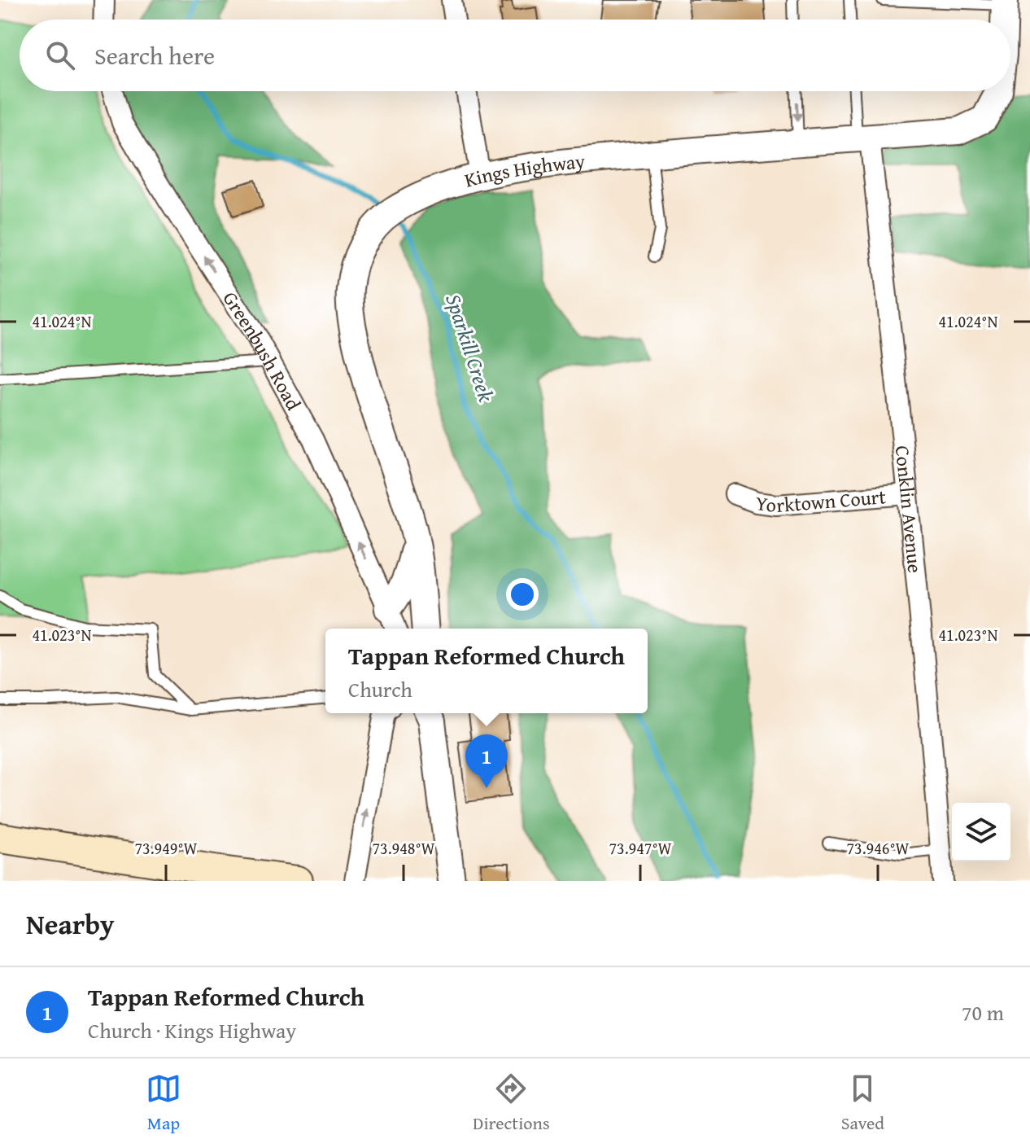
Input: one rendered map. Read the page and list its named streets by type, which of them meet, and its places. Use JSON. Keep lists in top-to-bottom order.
{
  "streets": {
    "street": [
      "Kings Highway",
      "Greenbush Road",
      "Yorktown Court",
      "Conklin Avenue"
    ]
  },
  "crossings": [
    ["Kings Highway", "Conklin Avenue"],
    ["Yorktown Court", "Conklin Avenue"]
  ],
  "one_way": ["Greenbush Road"],
  "water": ["Sparkill Creek"],
  "page": {
    "search": "Search here",
    "popup": ["Tappan Reformed Church", "Church"],
    "pins": "1",
    "heading": "Nearby",
    "list": [
      {
        "mark": "1",
        "name": "Tappan Reformed Church",
        "note": "Church · Kings Highway",
        "value": "70 m"
      }
    ],
    "nav": ["Map", "Directions", "Saved"]
  },
  "coordinates": [
    "41.024°N",
    "41.023°N",
    "73.949°W",
    "73.948°W",
    "73.947°W",
    "73.946°W"
  ]
}
